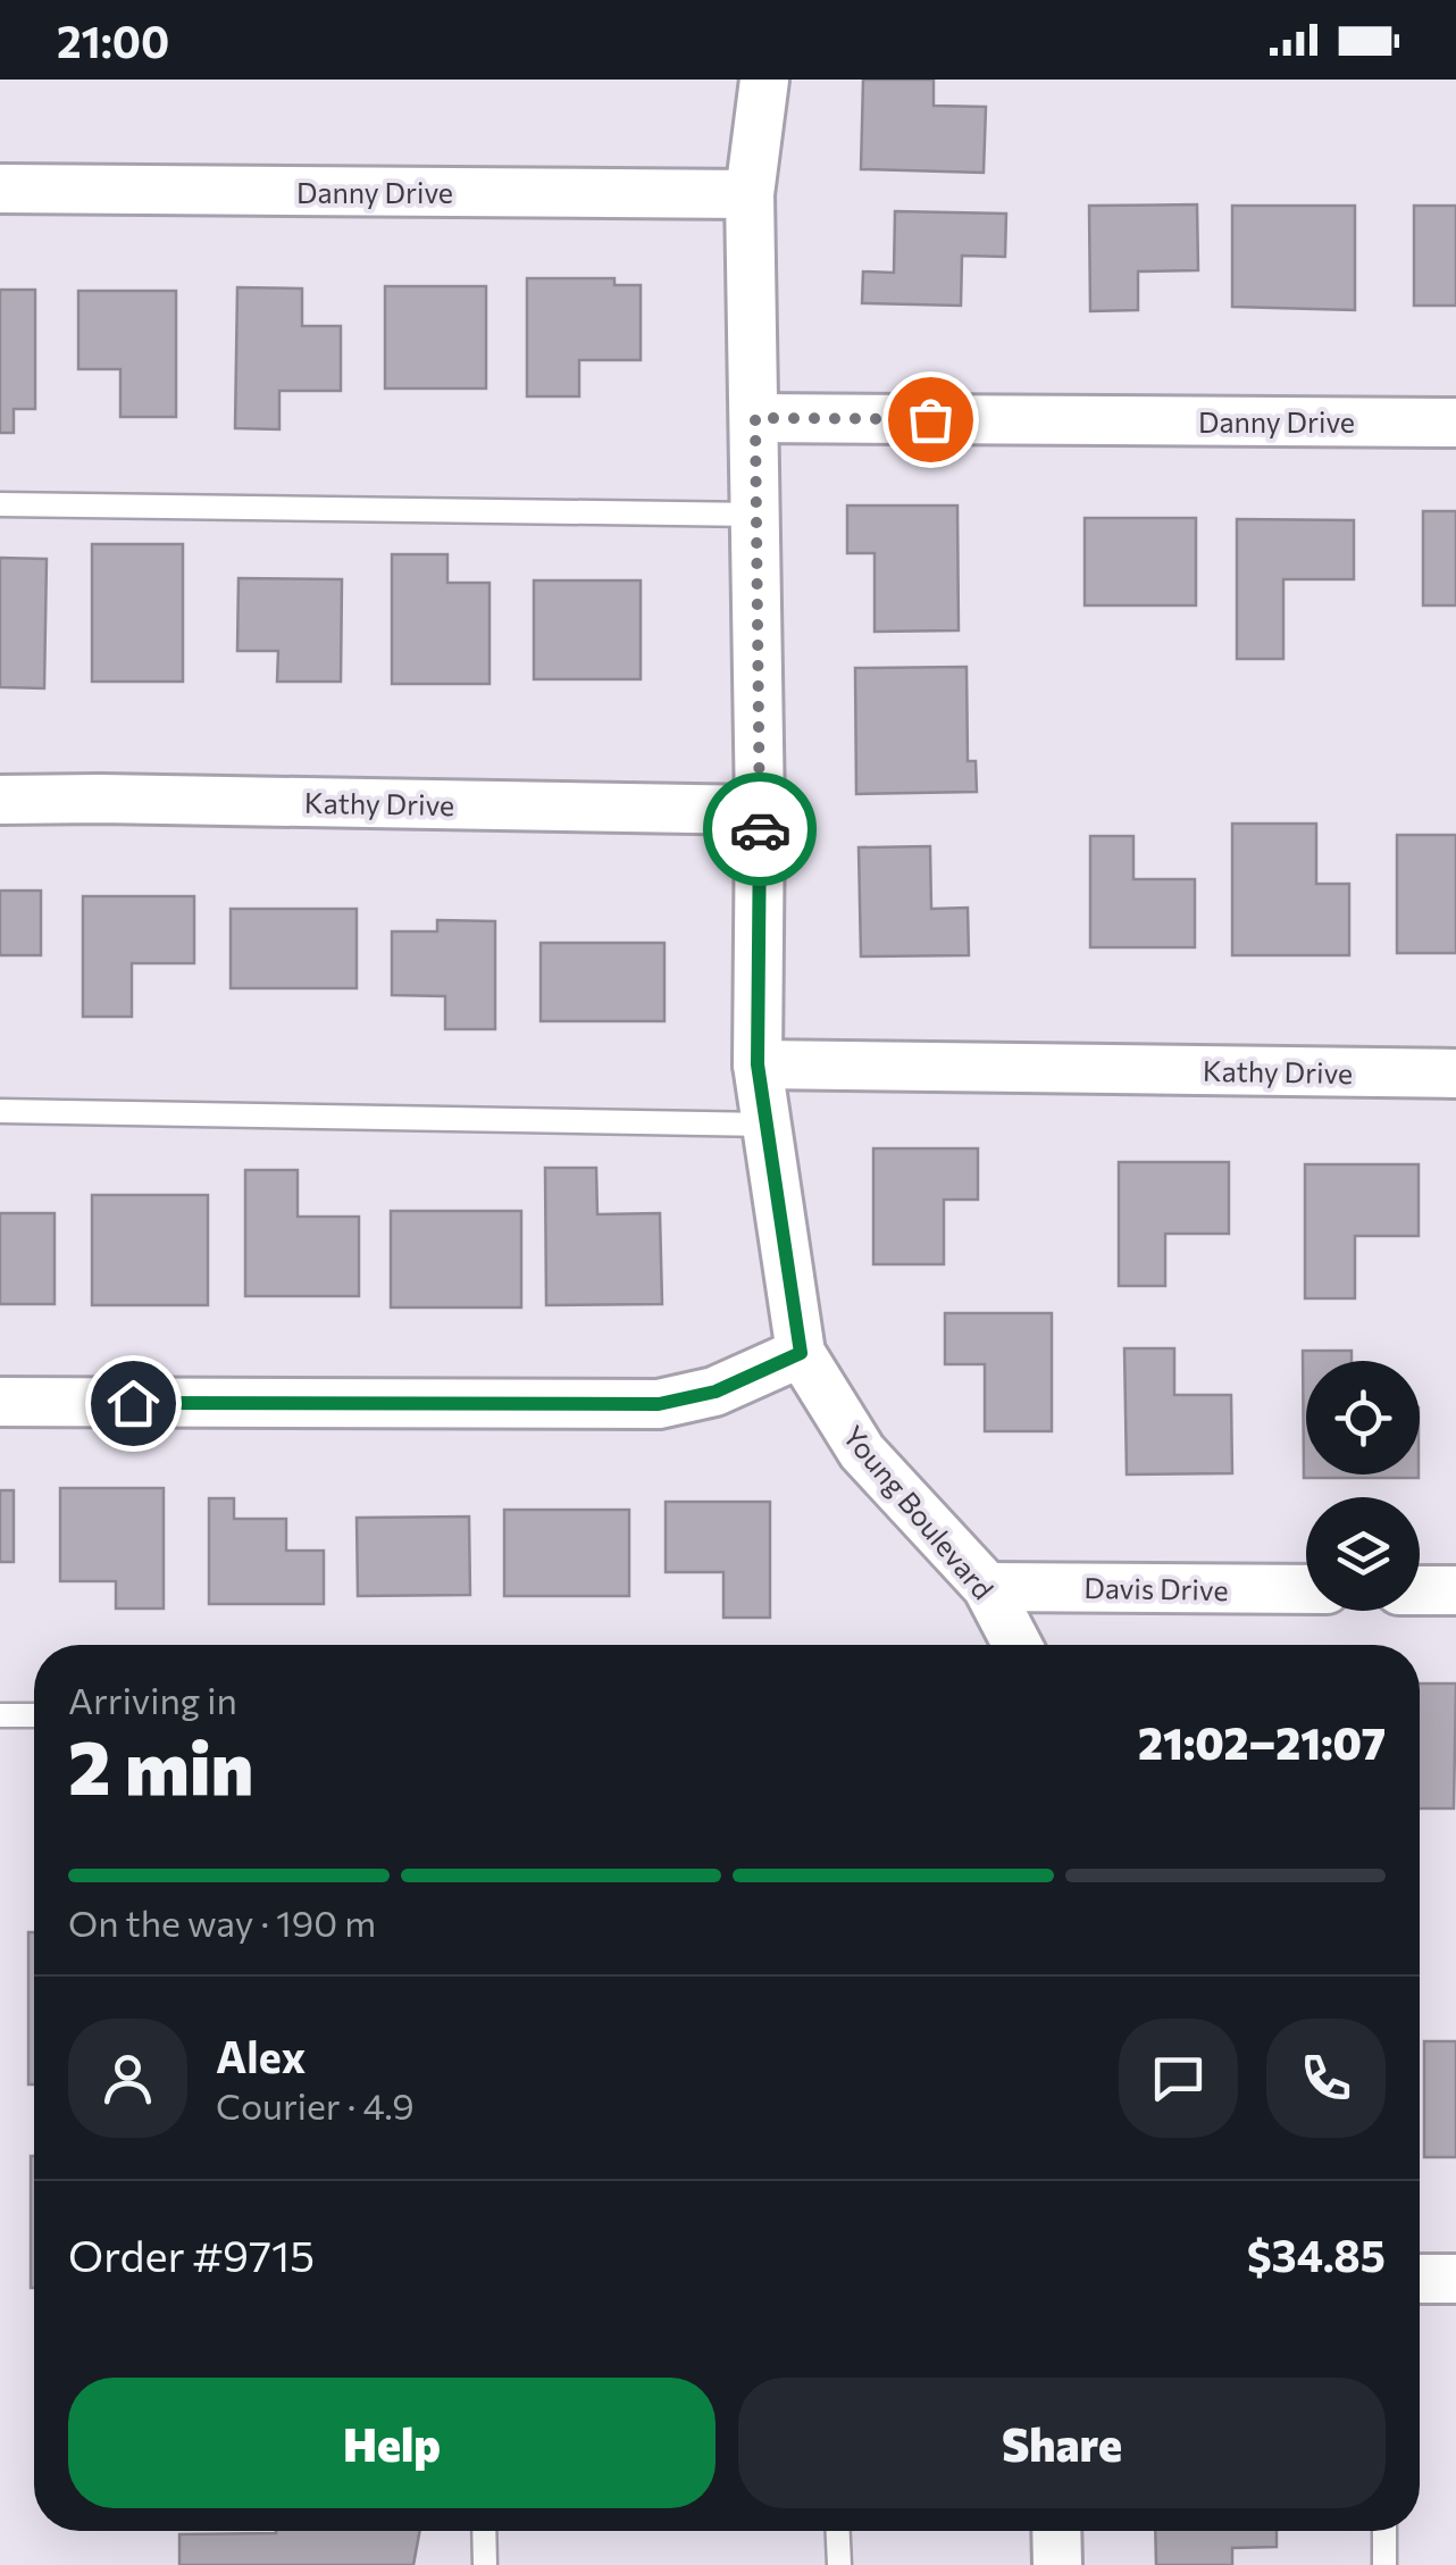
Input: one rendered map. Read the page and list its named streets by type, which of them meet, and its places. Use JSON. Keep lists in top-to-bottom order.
{
  "streets": {
    "street": [
      "Danny Drive",
      "Kathy Drive",
      "Young Boulevard",
      "Davis Drive"
    ]
  },
  "crossings": [
    ["Danny Drive", "Young Boulevard"],
    ["Kathy Drive", "Young Boulevard"],
    ["Young Boulevard", "Davis Drive"]
  ],
  "page": {
    "status": "21:00",
    "heading": ["2 min", "Arriving in", "21:02–21:07"],
    "panel": [
      "Alex",
      "Courier · 4.9",
      "Order #9715",
      "$34.85"
    ],
    "bar": "On the way · 190 m",
    "buttons": ["Help", "Share"]
  }
}
